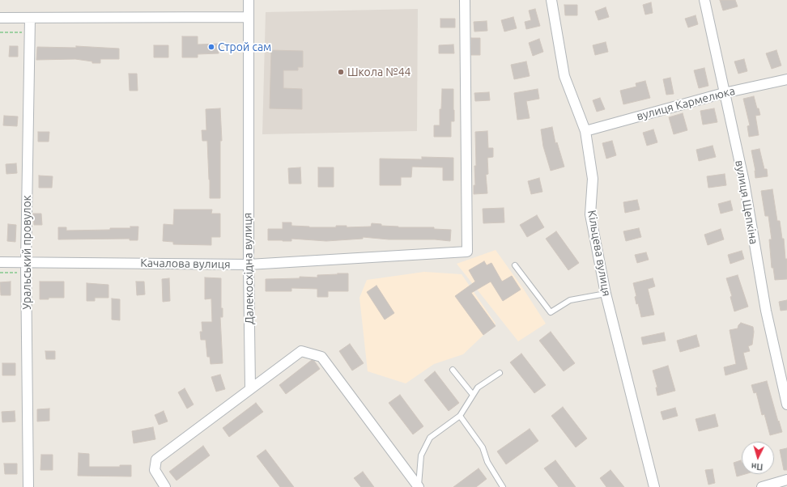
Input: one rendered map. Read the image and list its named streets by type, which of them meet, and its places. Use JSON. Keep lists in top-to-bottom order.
{
  "streets": {
    "street": [
      "вулиця Кармелюка",
      "вулиця Щепкіна",
      "Уральський провулок",
      "Кільцева вулиця",
      "Качалова вулиця",
      "Далекосхідна вулиця"
    ]
  },
  "crossings": [
    ["вулиця Кармелюка", "вулиця Щепкіна"],
    ["вулиця Кармелюка", "Кільцева вулиця"],
    ["Уральський провулок", "Качалова вулиця"],
    ["Качалова вулиця", "Далекосхідна вулиця"]
  ],
  "places": ["Строй сам", "Школа №44"],
  "north": "bottom"
}
